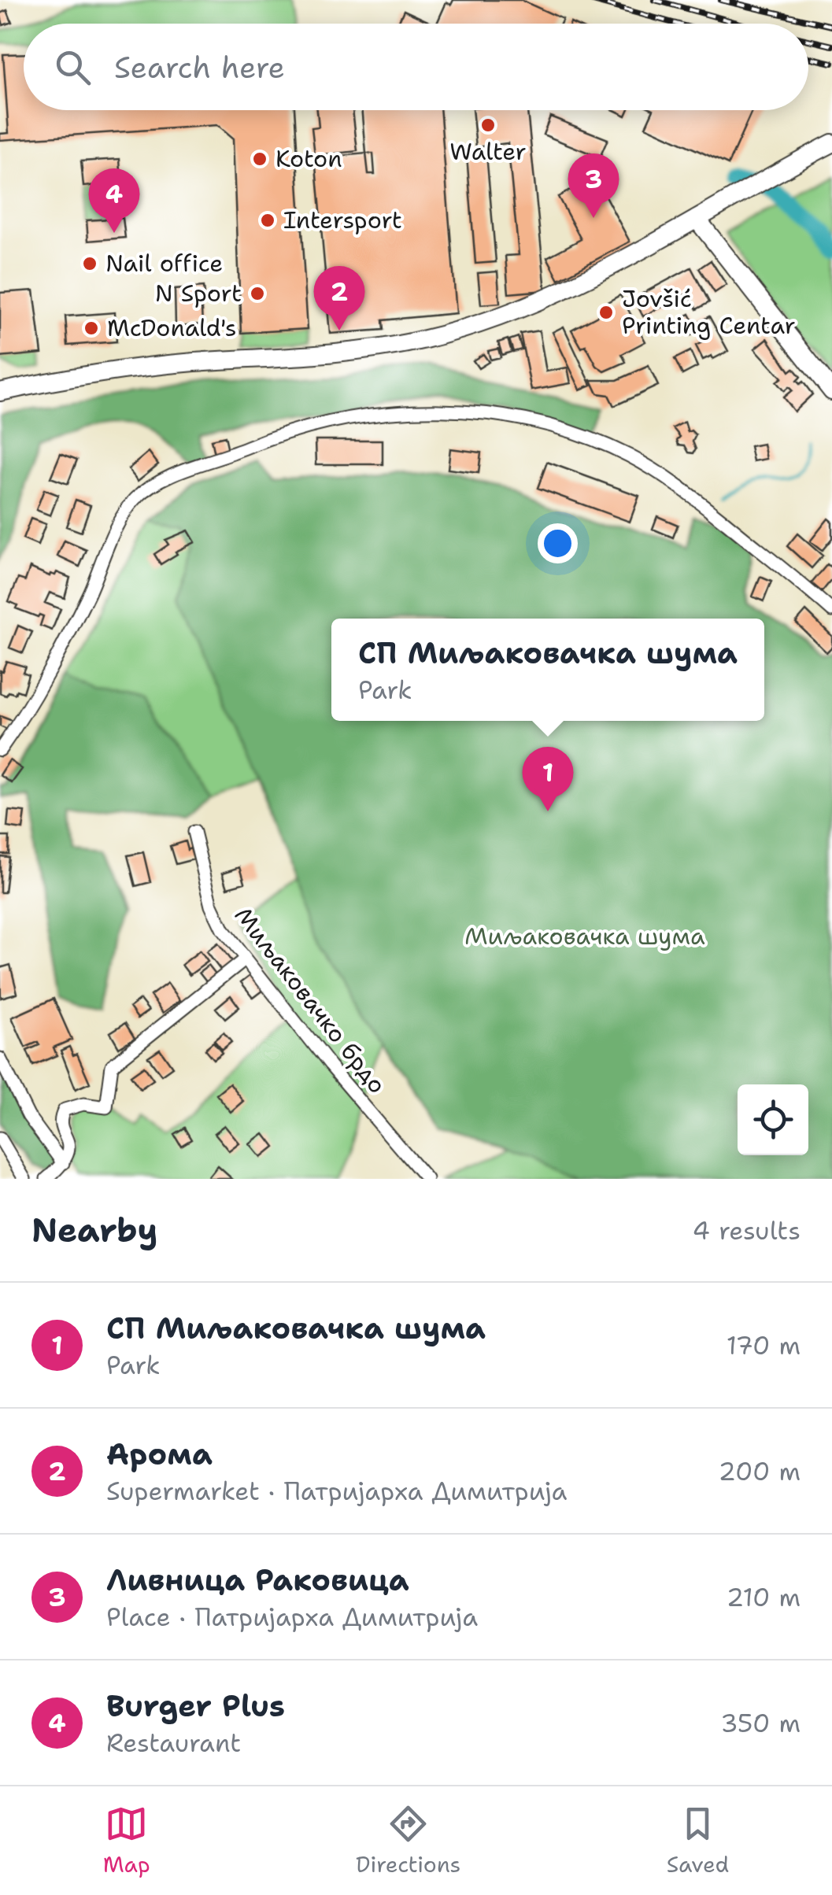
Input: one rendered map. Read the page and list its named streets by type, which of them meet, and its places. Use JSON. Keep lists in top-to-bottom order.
{
  "streets": {
    "street": ["Миљаковачко брдо"]
  },
  "parks": ["Миљаковачка шума"],
  "places": [
    "Walter",
    "Koton",
    "Intersport",
    "Nail office",
    "N Sport",
    "Jovšić Printing Centar",
    "McDonald's"
  ],
  "page": {
    "search": "Search here",
    "pins": [
      "3",
      "4",
      "2",
      "1"
    ],
    "popup": ["СП Миљаковачка шума", "Park"],
    "heading": ["Nearby", "4 results"],
    "list": [
      {
        "mark": "1",
        "name": "СП Миљаковачка шума",
        "note": "Park",
        "value": "170 m"
      },
      {
        "mark": "2",
        "name": "Арома",
        "note": "Supermarket · Патријарха Димитрија",
        "value": "200 m"
      },
      {
        "mark": "3",
        "name": "Ливница Раковица",
        "note": "Place · Патријарха Димитрија",
        "value": "210 m"
      },
      {
        "mark": "4",
        "name": "Burger Plus",
        "note": "Restaurant",
        "value": "350 m"
      }
    ],
    "nav": ["Map", "Directions", "Saved"]
  }
}
